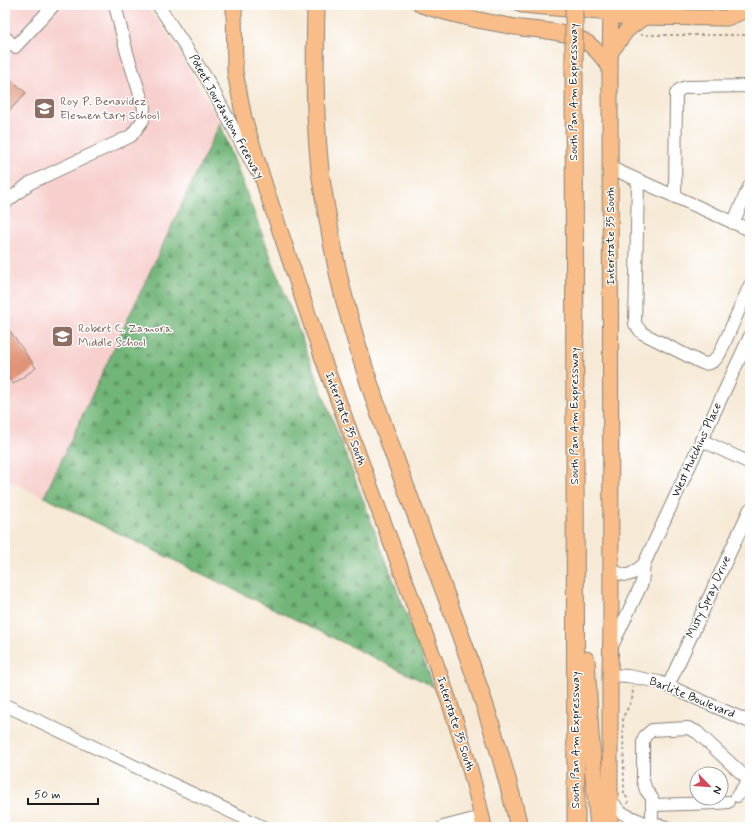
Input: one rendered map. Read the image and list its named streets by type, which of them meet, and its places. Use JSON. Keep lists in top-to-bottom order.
{
  "streets": {
    "highway": ["South Pan Am Expressway"],
    "main road": ["Interstate 35 South"],
    "street": [
      "Poteet Jourdanton Freeway",
      "West Hutchins Place",
      "Misty Spray Drive",
      "Barlite Boulevard"
    ]
  },
  "crossings": [
    ["Poteet Jourdanton Freeway", "Interstate 35 South"],
    ["Interstate 35 South", "West Hutchins Place"],
    ["Interstate 35 South", "Barlite Boulevard"],
    ["Misty Spray Drive", "Barlite Boulevard"]
  ],
  "places": {
    "school or university": ["Roy P. Benavidez Elementary School", "Robert C. Zamora Middle School"]
  },
  "scale_bar": "50 m",
  "north": "bottom right"
}
